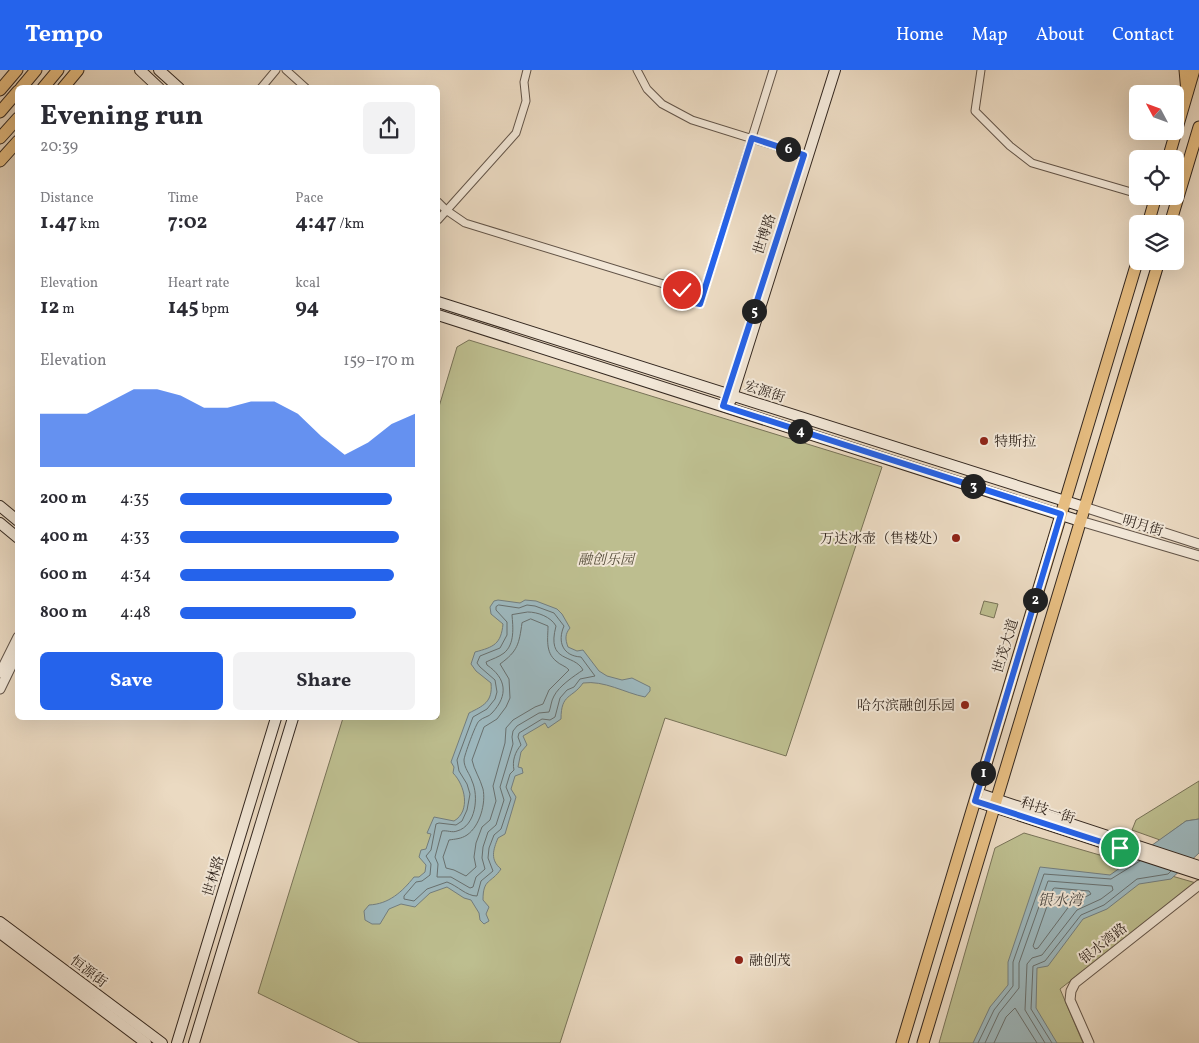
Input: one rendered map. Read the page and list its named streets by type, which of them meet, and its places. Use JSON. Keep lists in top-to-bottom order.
{
  "streets": {
    "main road": [
      "世博路",
      "宏源街",
      "世茂大道",
      "科技一街",
      "世林路",
      "恒源街"
    ],
    "street": ["明月街", "银水湾路"]
  },
  "crossings": [
    ["世博路", "宏源街"],
    ["宏源街", "明月街"],
    ["宏源街", "世茂大道"],
    ["世茂大道", "科技一街"]
  ],
  "water": ["银水湾"],
  "parks": ["融创乐园"],
  "places": [
    "特斯拉",
    "万达冰壶（售楼处）",
    "哈尔滨融创乐园",
    "融创茂"
  ],
  "north": "top left",
  "page": {
    "header": "Tempo",
    "nav": [
      "Home",
      "Map",
      "About",
      "Contact"
    ],
    "heading": ["Evening run", "20:39"],
    "pins": [
      "6",
      "5",
      "4",
      "3",
      "2",
      "1"
    ],
    "stats": [
      ["Distance", "1.47 km"],
      ["Time", "7:02"],
      ["Pace", "4:47 /km"],
      ["Elevation", "12 m"],
      ["Heart rate", "145 bpm"],
      ["kcal", "94"]
    ],
    "chart": ["Elevation", "159–170 m"],
    "list": [
      {
        "name": "200 m",
        "note": "4:35"
      },
      {
        "name": "400 m",
        "note": "4:33"
      },
      {
        "name": "600 m",
        "note": "4:34"
      },
      {
        "name": "800 m",
        "note": "4:48"
      }
    ],
    "buttons": ["Save", "Share"]
  }
}
